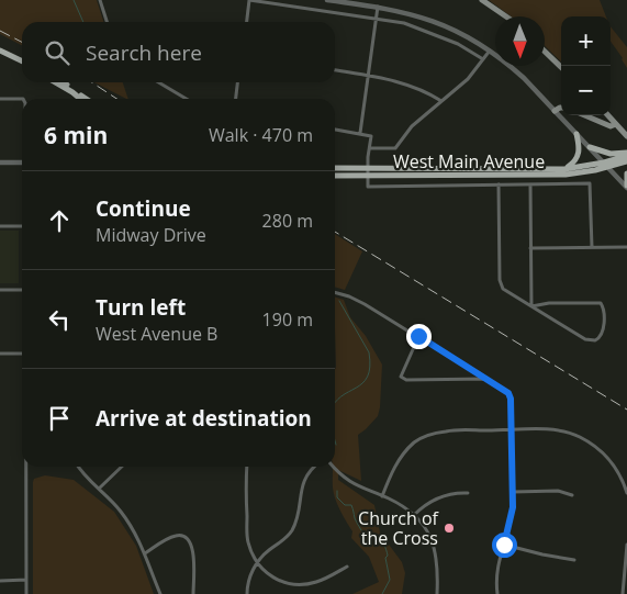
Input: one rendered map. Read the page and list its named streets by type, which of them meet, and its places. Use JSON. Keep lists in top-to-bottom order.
{
  "streets": {
    "main road": ["West Main Avenue"]
  },
  "places": ["Church of the Cross"],
  "north": "bottom",
  "page": {
    "map_buttons": ["+", "−"],
    "search": "Search here",
    "heading": ["6 min", "Walk · 470 m"],
    "list": [
      ["Continue", "Midway Drive", "280 m"],
      ["Turn left", "West Avenue B", "190 m"],
      "Arrive at destination"
    ]
  }
}
